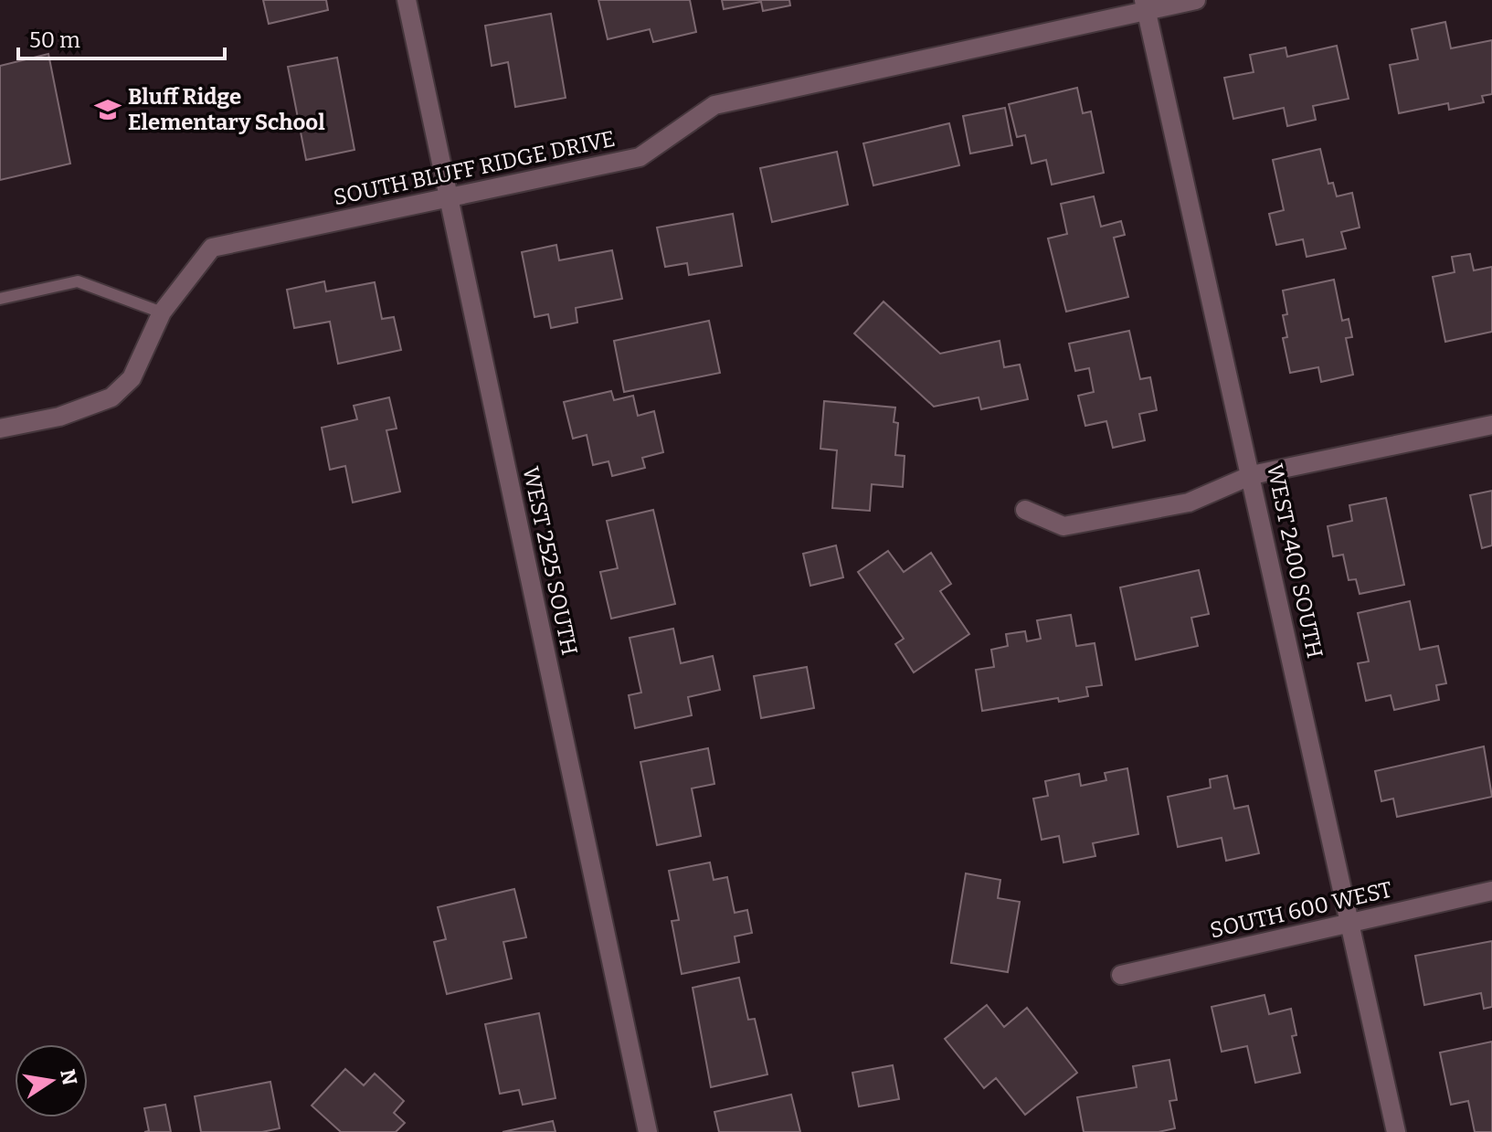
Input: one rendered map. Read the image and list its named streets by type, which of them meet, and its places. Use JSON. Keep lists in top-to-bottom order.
{
  "streets": {
    "street": [
      "SOUTH BLUFF RIDGE DRIVE",
      "WEST 2525 SOUTH",
      "WEST 2400 SOUTH",
      "SOUTH 600 WEST"
    ]
  },
  "crossings": [
    ["SOUTH BLUFF RIDGE DRIVE", "WEST 2525 SOUTH"],
    ["SOUTH BLUFF RIDGE DRIVE", "WEST 2400 SOUTH"],
    ["WEST 2400 SOUTH", "SOUTH 600 WEST"]
  ],
  "places": {
    "school or university": ["Bluff Ridge Elementary School"]
  },
  "scale_bar": "50 m",
  "north": "right"
}
